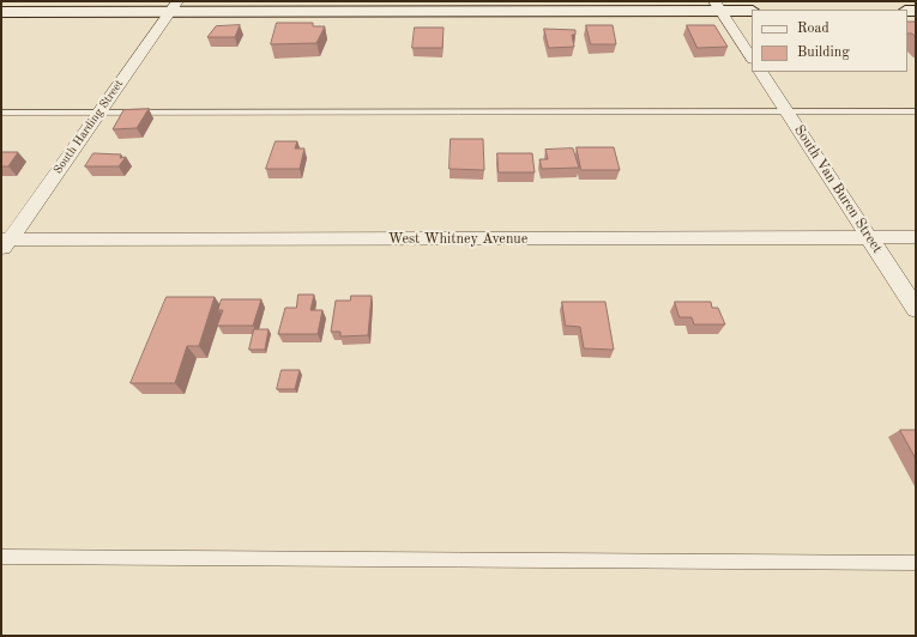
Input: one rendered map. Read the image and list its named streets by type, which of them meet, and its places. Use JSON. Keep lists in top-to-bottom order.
{
  "streets": {
    "street": ["South Harding Street", "South Van Buren Street", "West Whitney Avenue"]
  },
  "crossings": [
    ["South Harding Street", "West Whitney Avenue"],
    ["South Van Buren Street", "West Whitney Avenue"]
  ],
  "legend": ["Road", "Building"]
}
